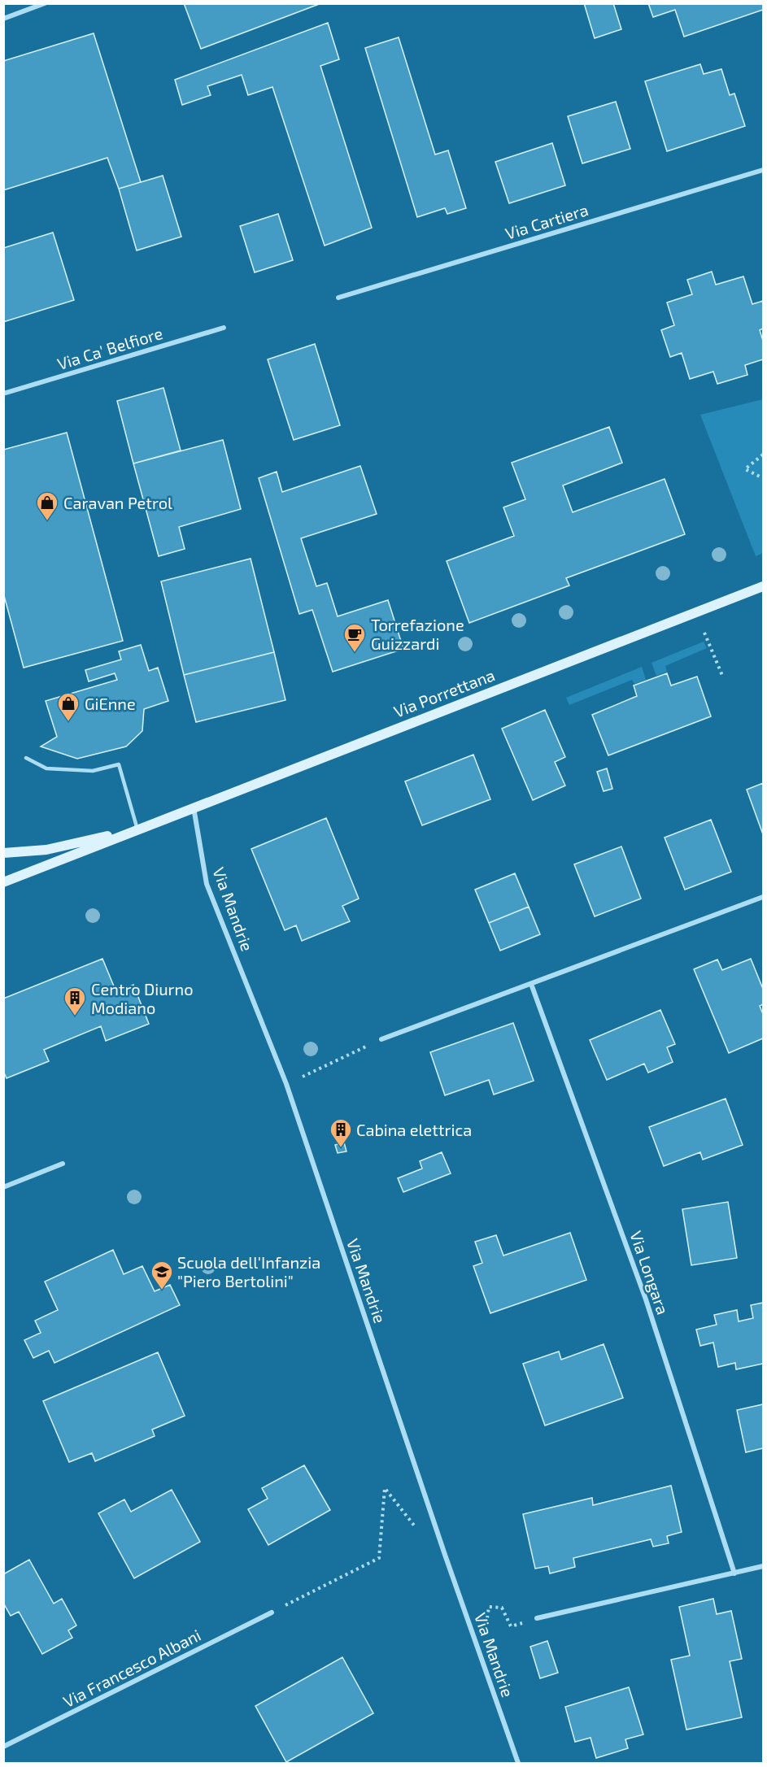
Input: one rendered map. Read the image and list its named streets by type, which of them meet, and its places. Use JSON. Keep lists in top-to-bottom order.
{
  "streets": {
    "main road": ["Via Porrettana"],
    "street": [
      "Via Cartiera",
      "Via Ca' Belfiore",
      "Via Mandrie",
      "Via Longara",
      "Via Francesco Albani"
    ]
  },
  "crossings": [
    ["Via Porrettana", "Via Mandrie"]
  ],
  "places": {
    "shop": ["Caravan Petrol", "GiEnne"],
    "cafe": ["Torrefazione Guizzardi"],
    "building": ["Centro Diurno Modiano", "Cabina elettrica"],
    "school or university": ["Scuola dell'Infanzia \"Piero Bertolini\""]
  }
}
